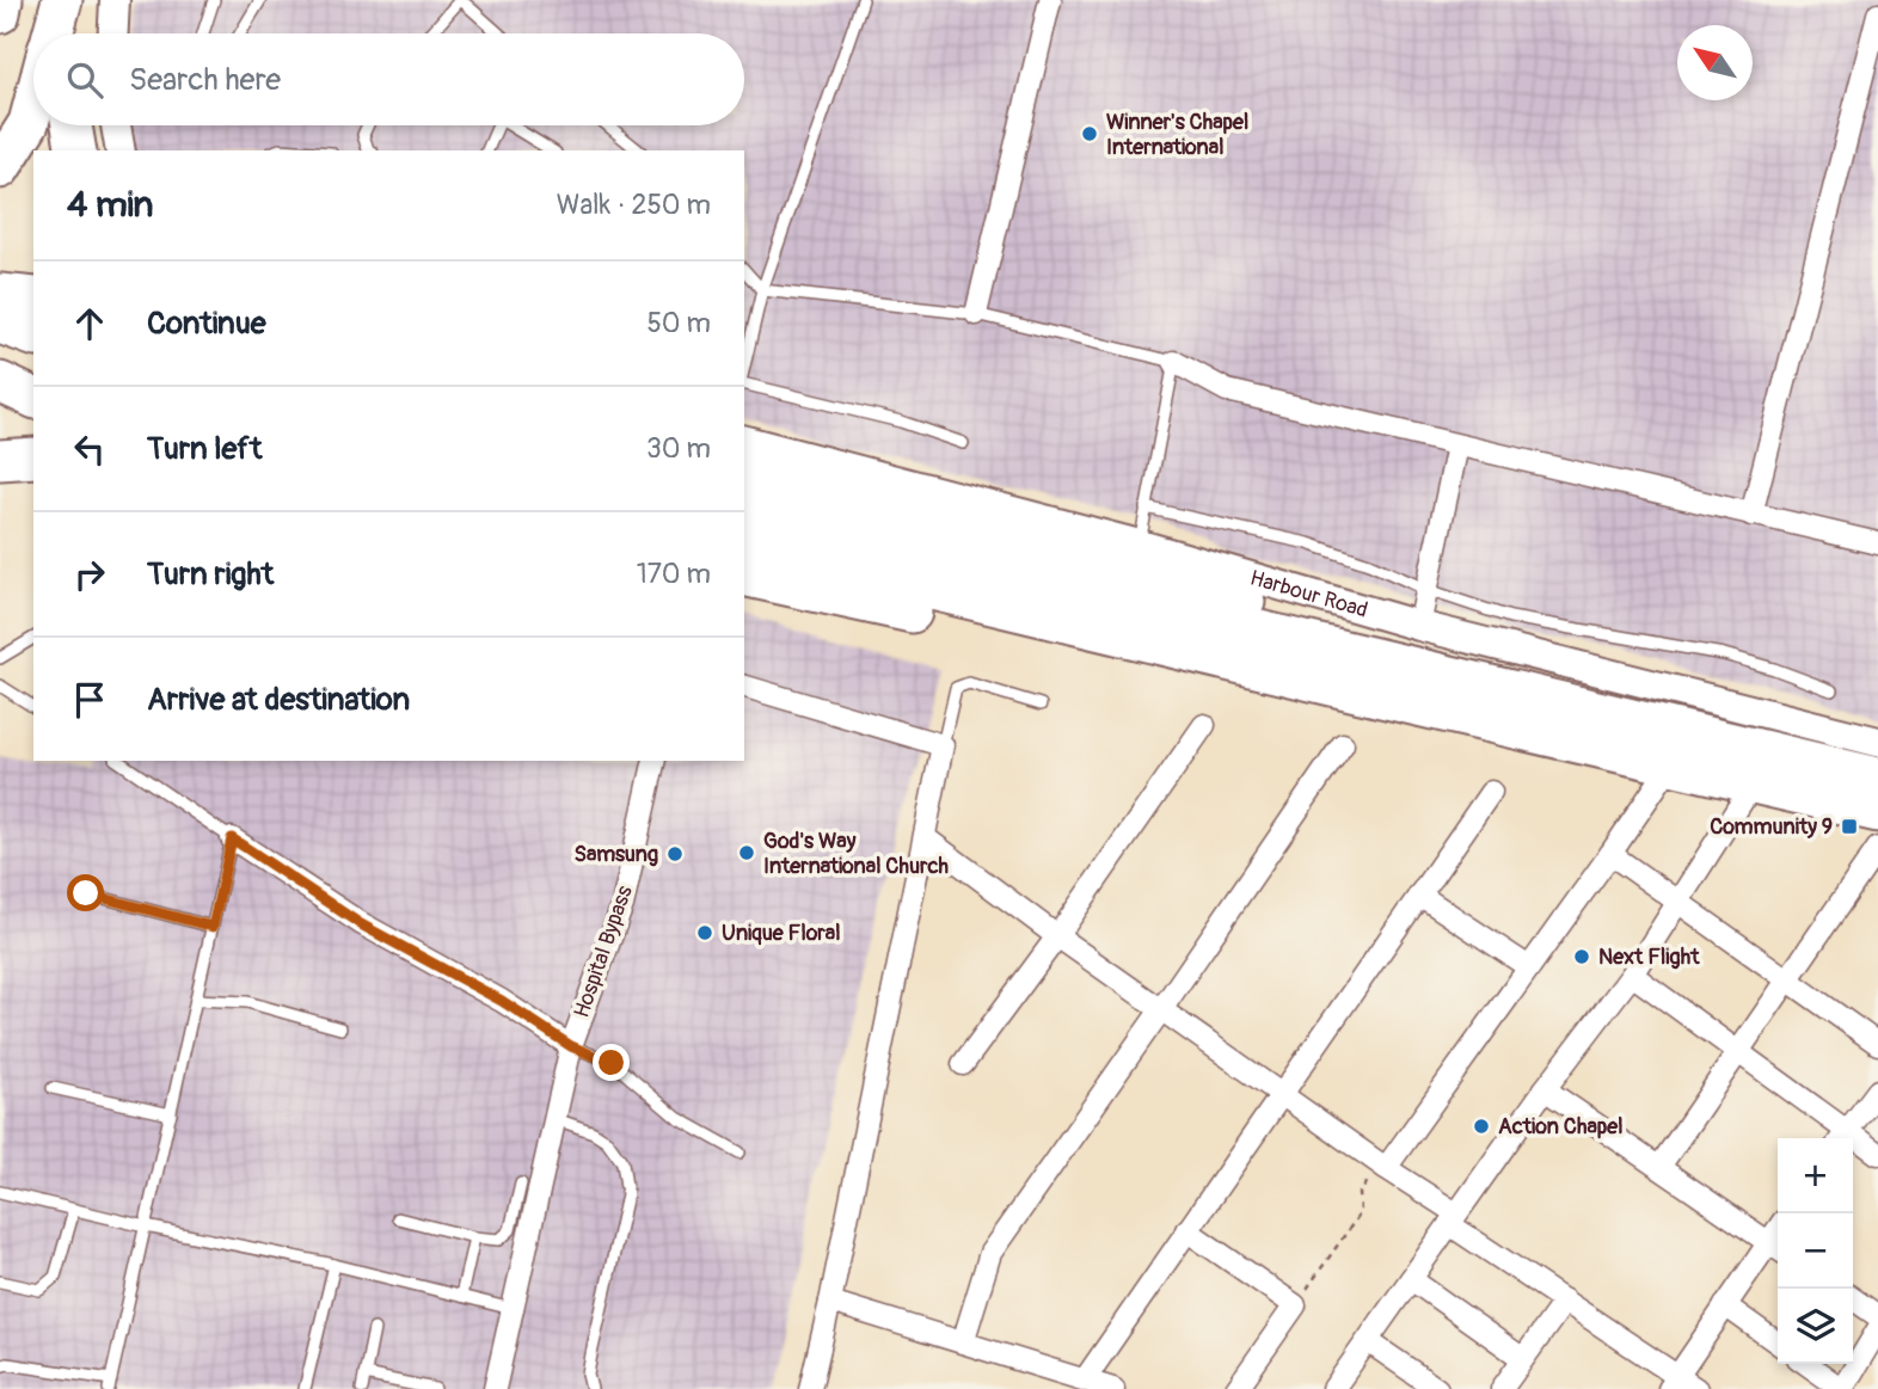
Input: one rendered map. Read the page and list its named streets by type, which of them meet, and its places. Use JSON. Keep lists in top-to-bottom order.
{
  "streets": {
    "street": ["Harbour Road", "Hospital Bypass"]
  },
  "places": {
    "other": [
      "Winner's Chapel International",
      "God's Way International Church",
      "Samsung",
      "Unique Floral",
      "Next Flight",
      "Action Chapel"
    ],
    "transit": ["Community 9"]
  },
  "north": "top left",
  "page": {
    "search": "Search here",
    "heading": ["4 min", "Walk · 250 m"],
    "list": [
      ["Continue", "50 m"],
      ["Turn left", "30 m"],
      ["Turn right", "170 m"],
      "Arrive at destination"
    ],
    "map_buttons": ["+", "−"]
  }
}
